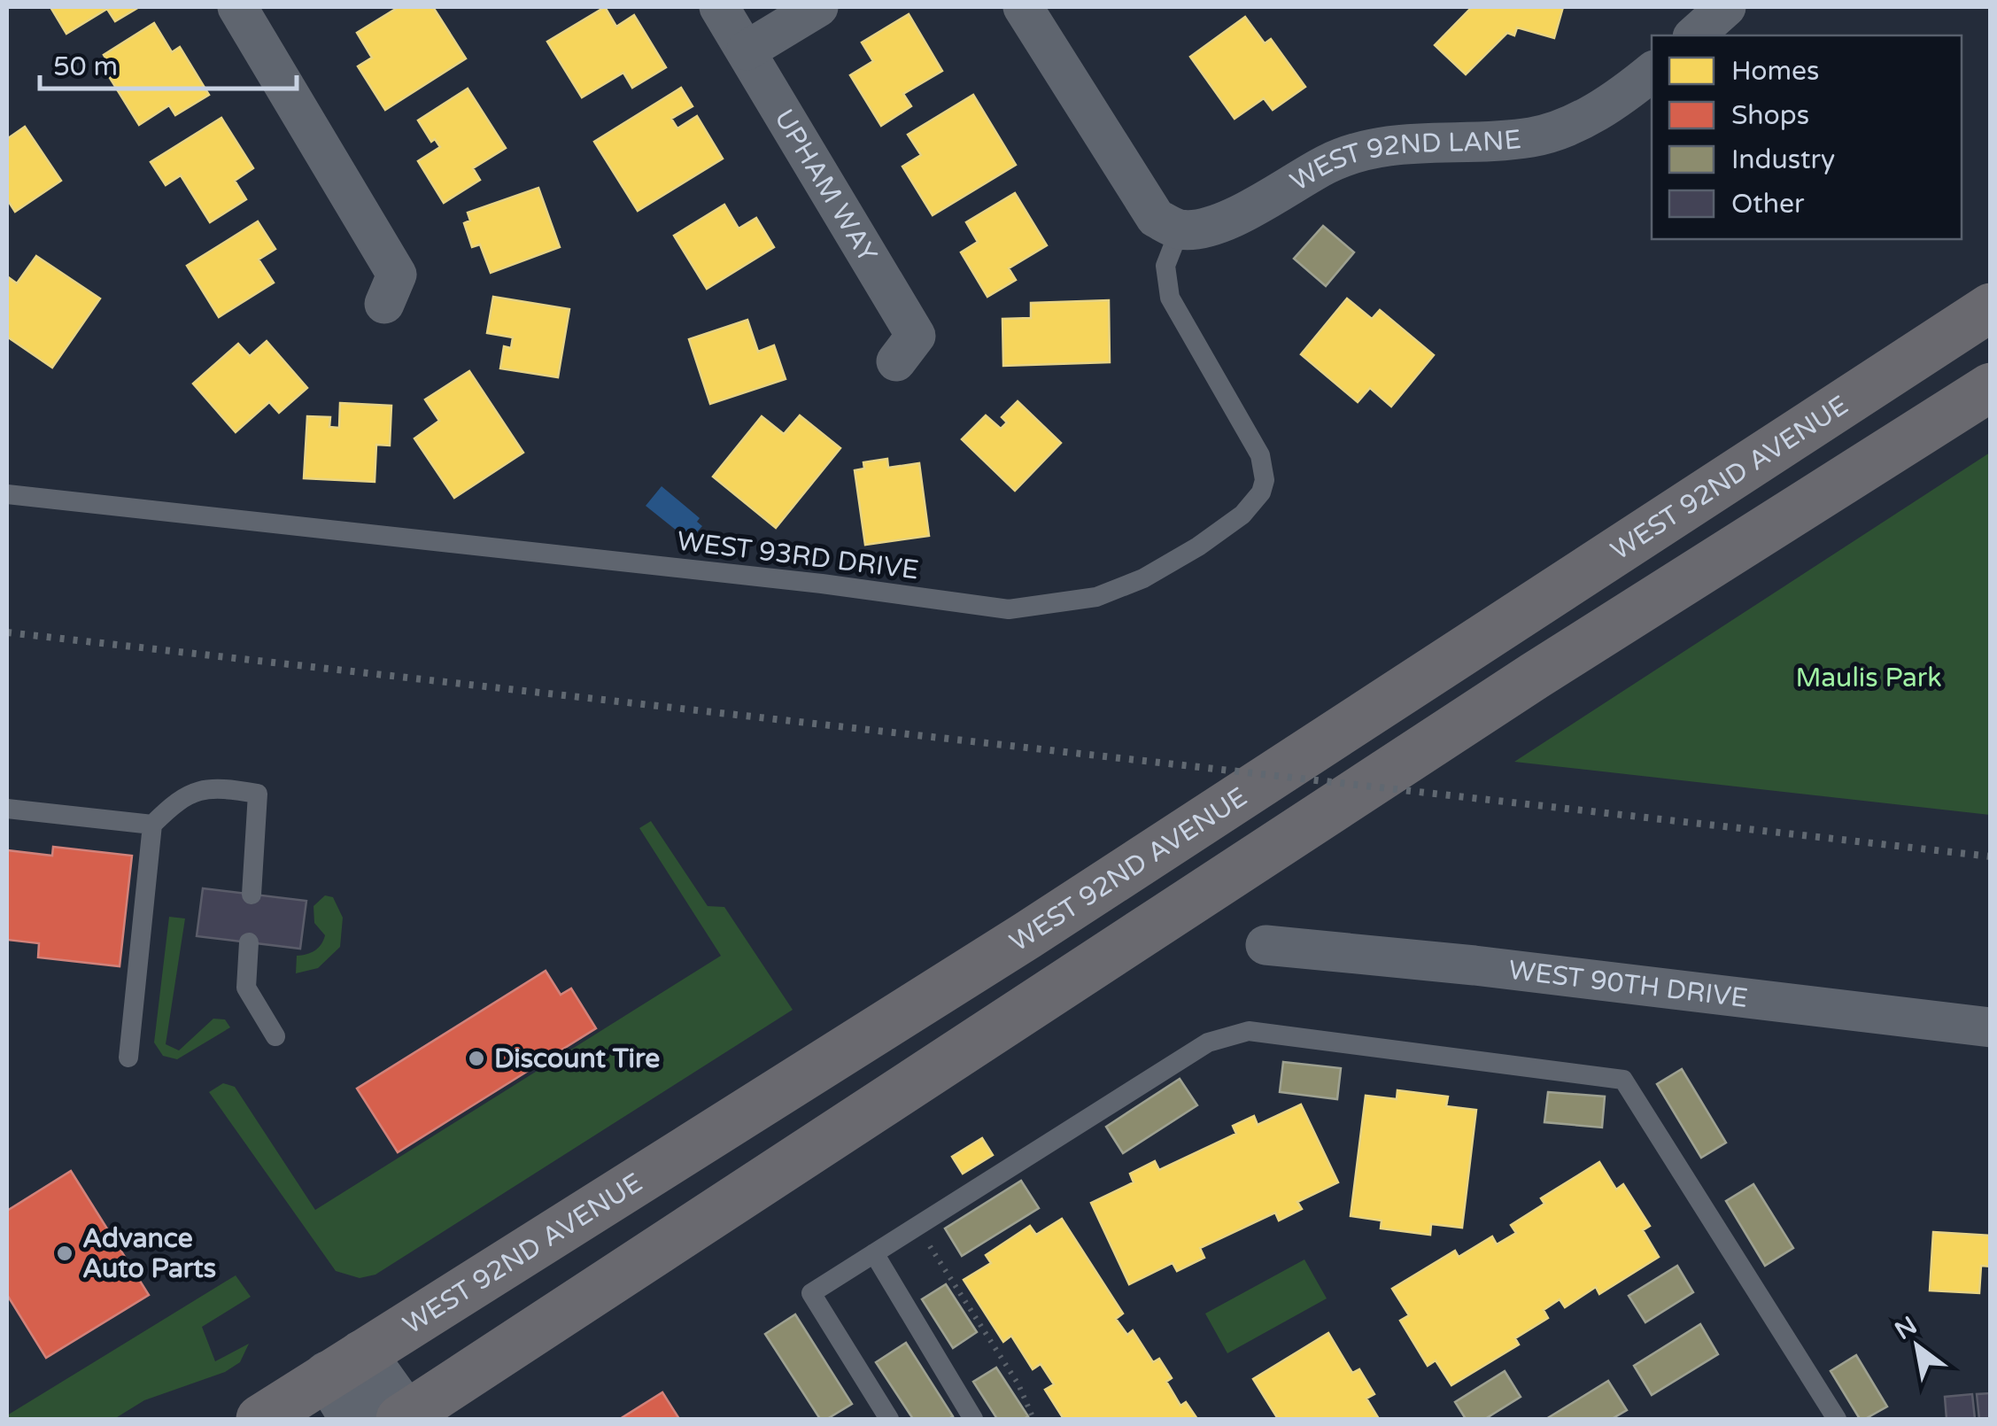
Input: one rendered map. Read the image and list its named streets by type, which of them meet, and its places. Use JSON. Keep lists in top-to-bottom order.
{
  "streets": {
    "main road": ["WEST 92ND AVENUE"],
    "street": ["WEST 92ND LANE", "UPHAM WAY", "WEST 90TH DRIVE"],
    "lane": ["WEST 93RD DRIVE"]
  },
  "crossings": [
    ["WEST 92ND LANE", "WEST 93RD DRIVE"]
  ],
  "parks": ["Maulis Park"],
  "places": ["Discount Tire", "Advance Auto Parts"],
  "legend": [
    "Homes",
    "Shops",
    "Industry",
    "Other"
  ],
  "scale_bar": "50 m",
  "north": "top left"
}
